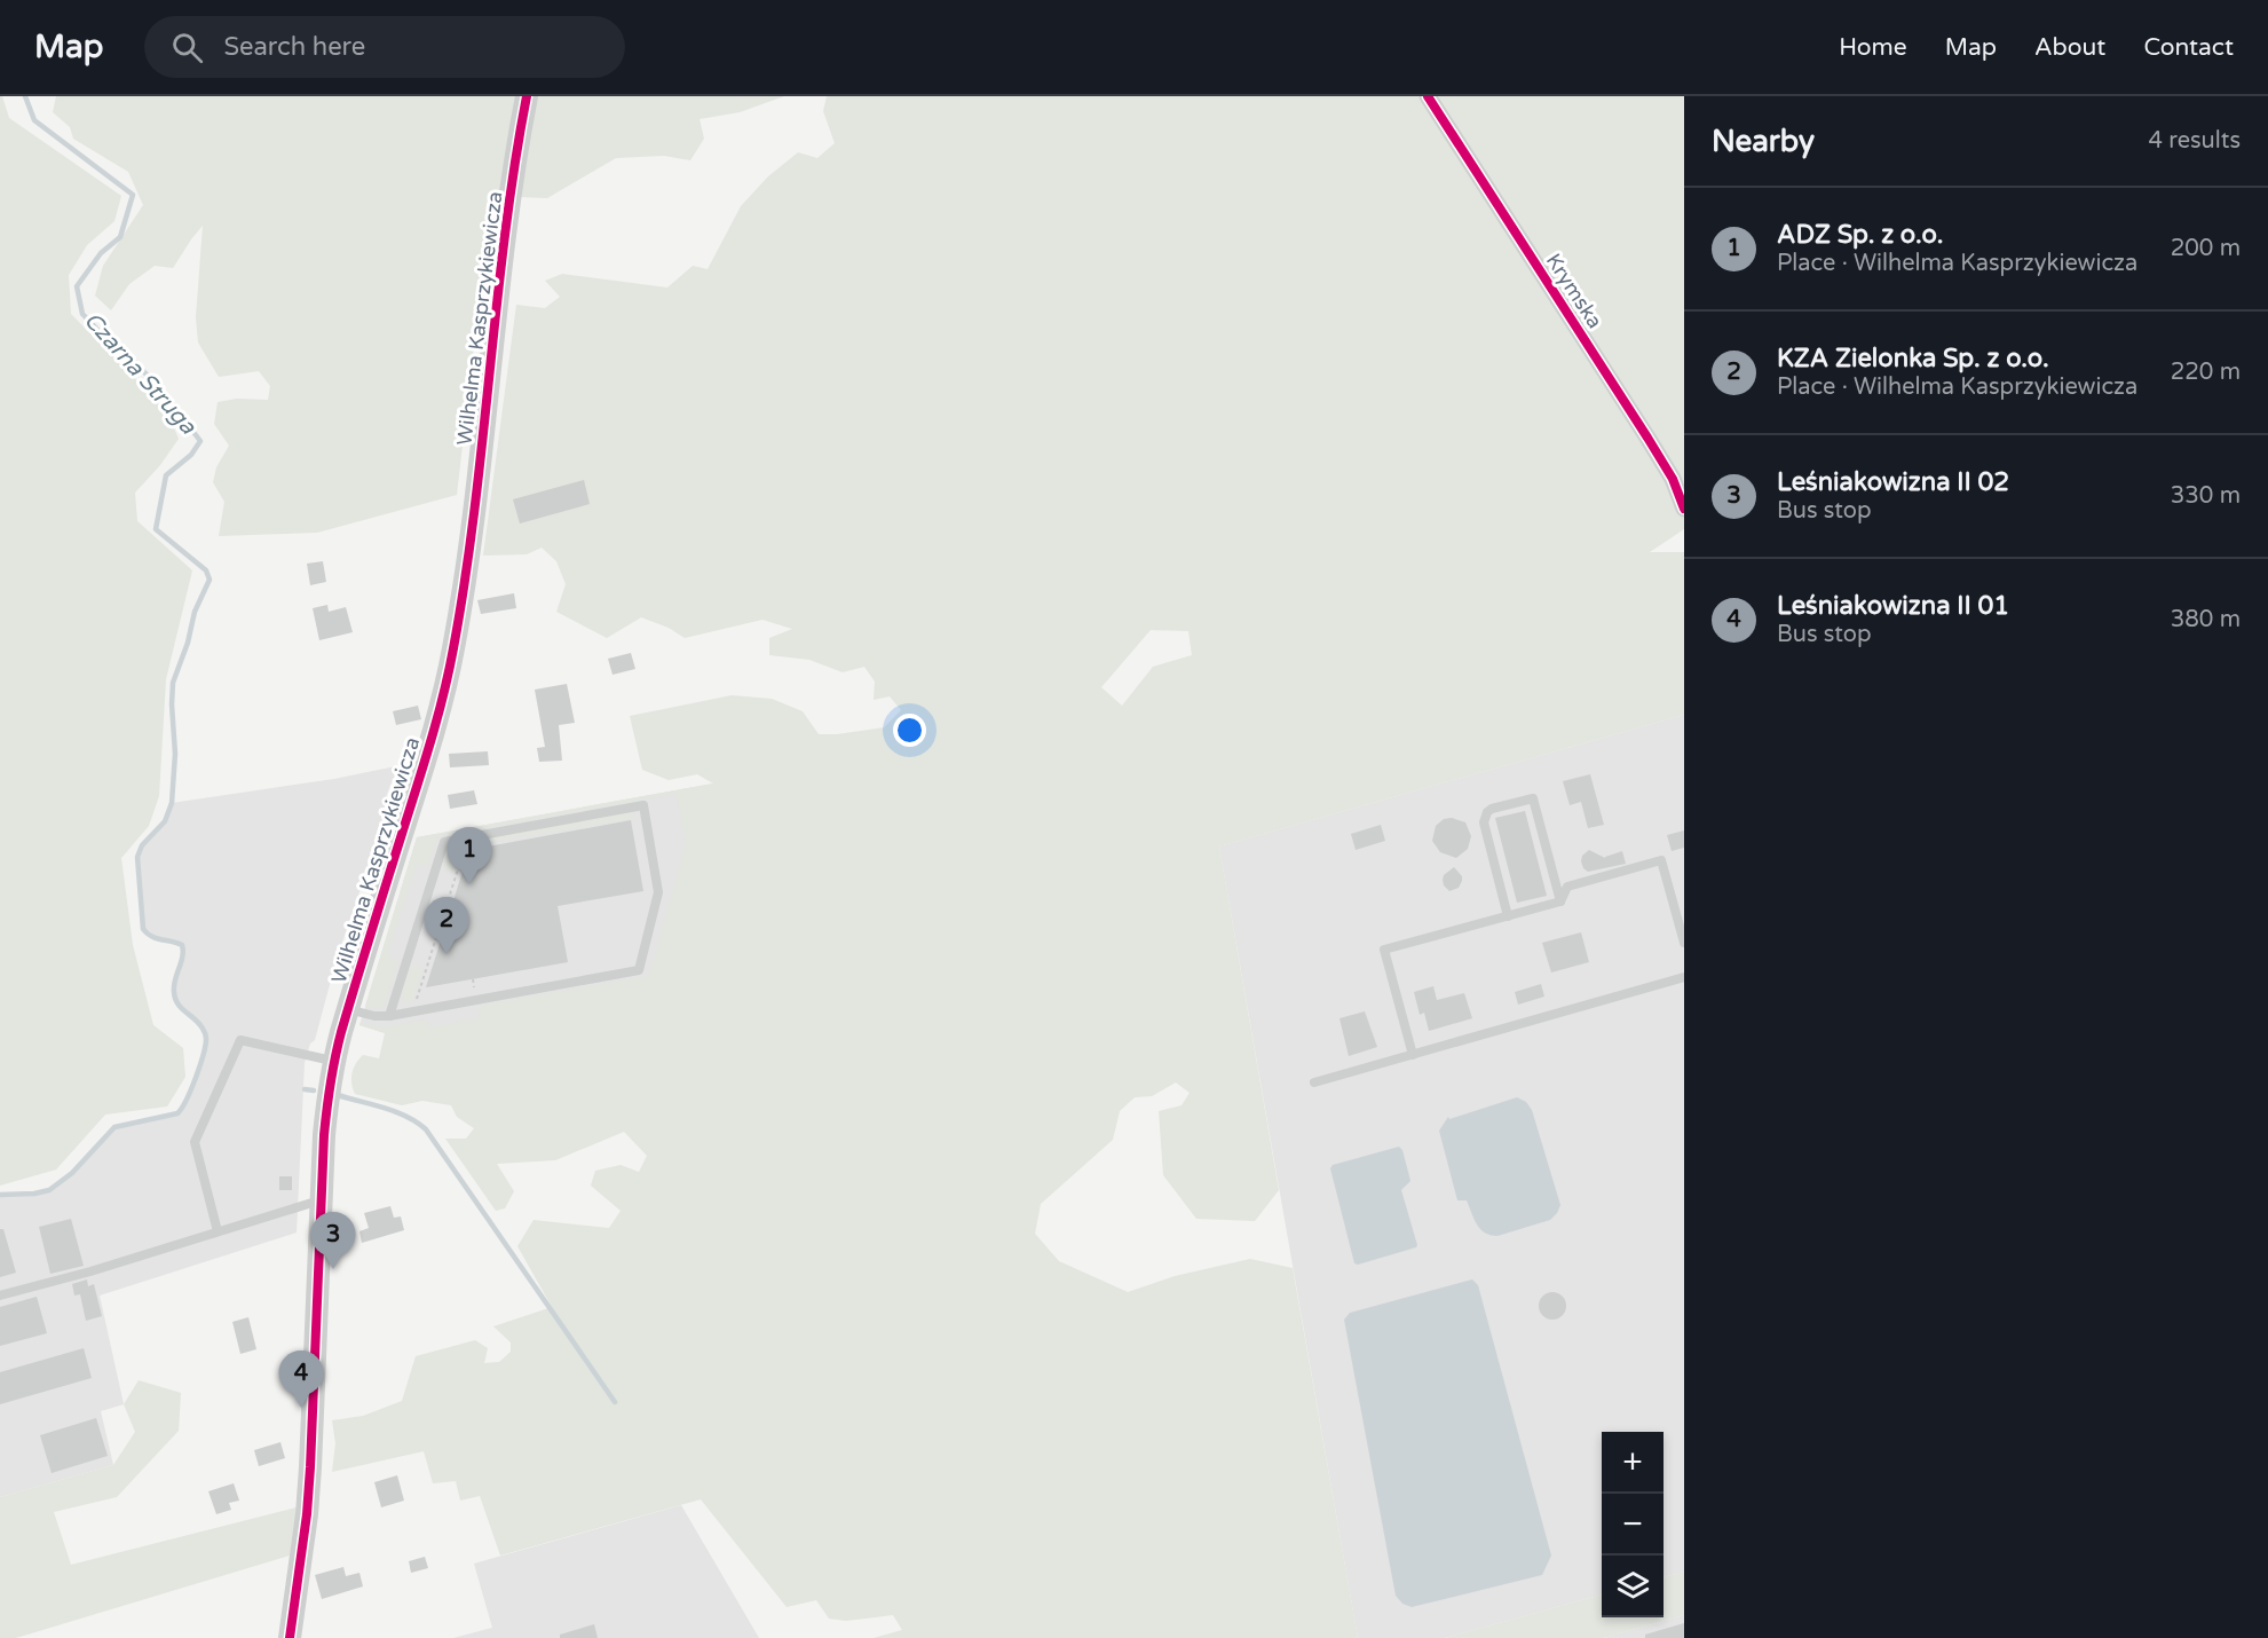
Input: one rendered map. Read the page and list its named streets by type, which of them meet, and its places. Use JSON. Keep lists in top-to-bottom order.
{
  "streets": {
    "street": ["Krymska", "Wilhelma Kasprzykiewicza"]
  },
  "water": ["Czarna Struga"],
  "page": {
    "header": "Map",
    "search": "Search here",
    "nav": [
      "Home",
      "Map",
      "About",
      "Contact"
    ],
    "heading": ["Nearby", "4 results"],
    "list": [
      {
        "mark": "1",
        "name": "ADZ Sp. z o.o.",
        "note": "Place · Wilhelma Kasprzykiewicza",
        "value": "200 m"
      },
      {
        "mark": "2",
        "name": "KZA Zielonka Sp. z o.o.",
        "note": "Place · Wilhelma Kasprzykiewicza",
        "value": "220 m"
      },
      {
        "mark": "3",
        "name": "Leśniakowizna II 02",
        "note": "Bus stop",
        "value": "330 m"
      },
      {
        "mark": "4",
        "name": "Leśniakowizna II 01",
        "note": "Bus stop",
        "value": "380 m"
      }
    ],
    "pins": [
      "1",
      "2",
      "3",
      "4"
    ],
    "map_buttons": ["+", "−"]
  }
}
